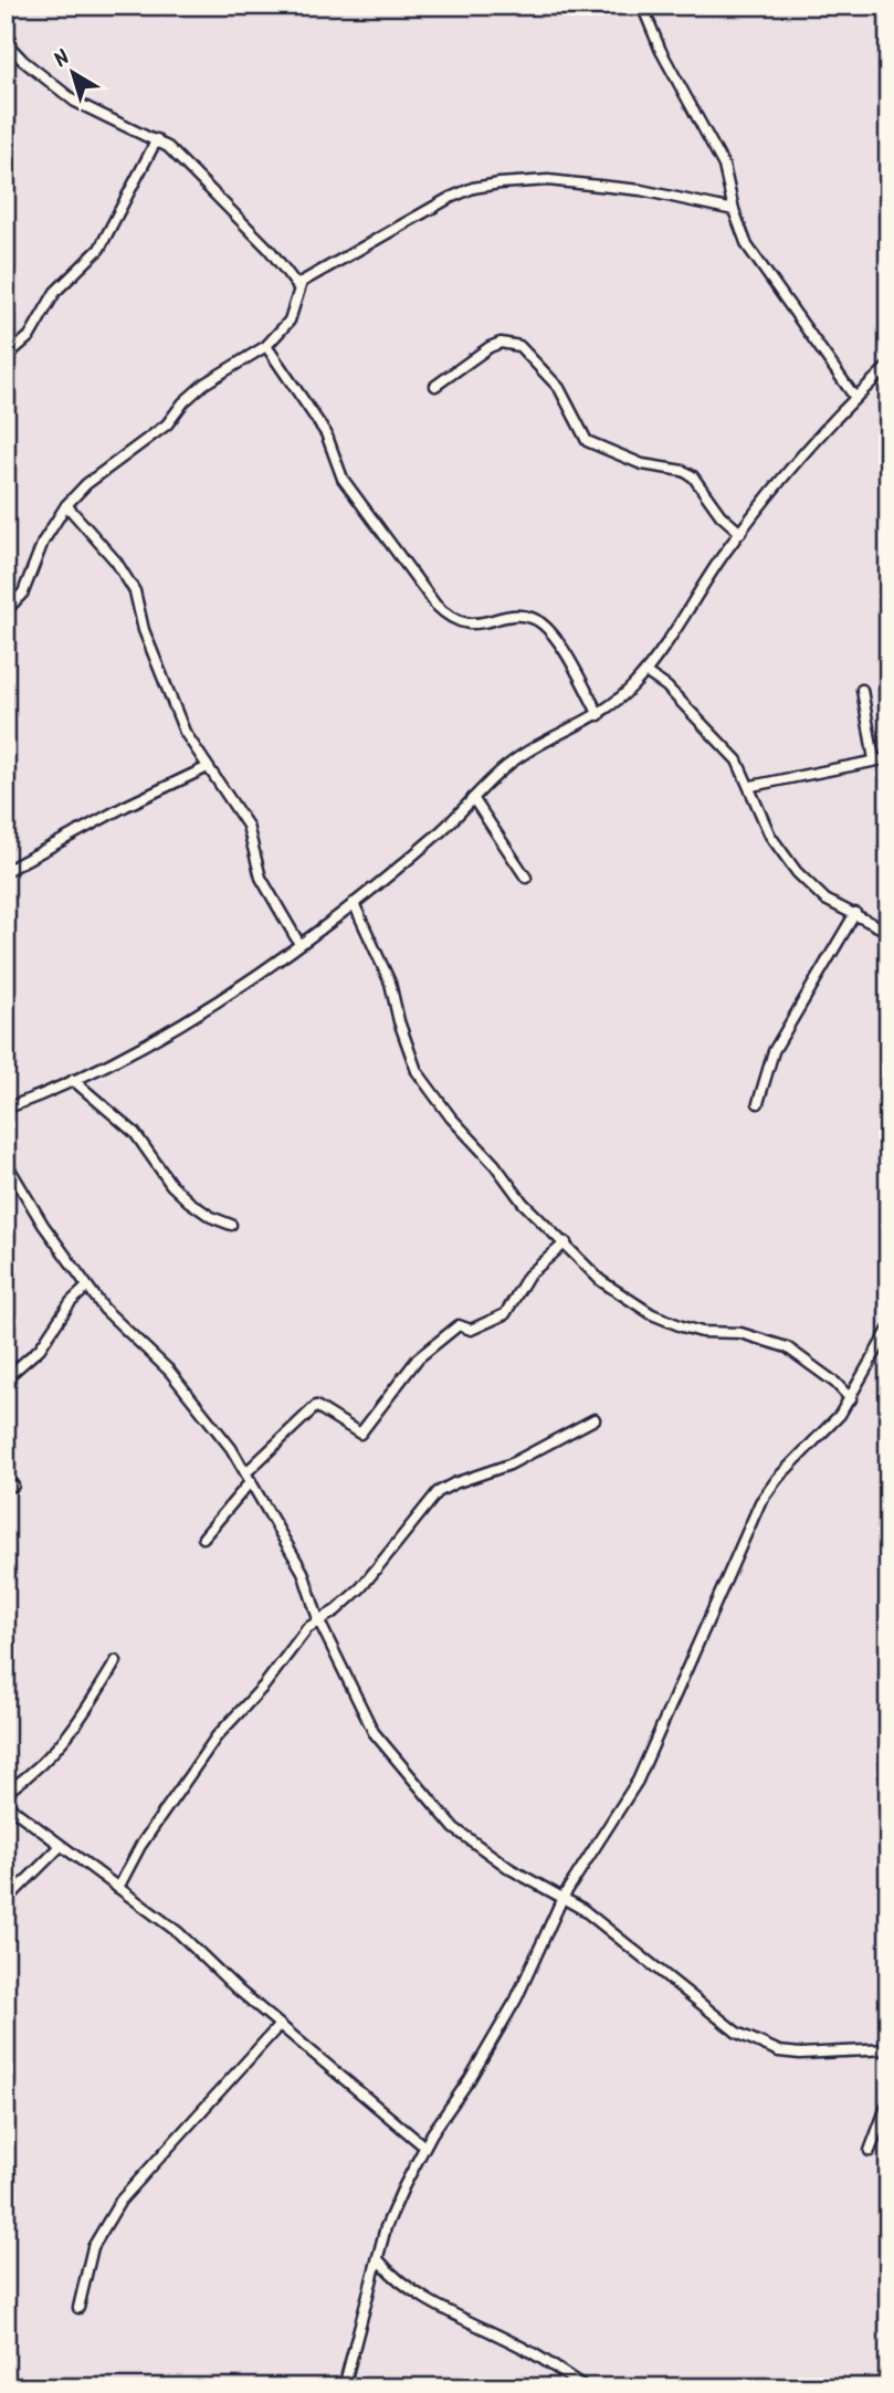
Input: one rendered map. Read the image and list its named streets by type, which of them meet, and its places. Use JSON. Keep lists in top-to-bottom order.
{
  "north": "top left"
}
